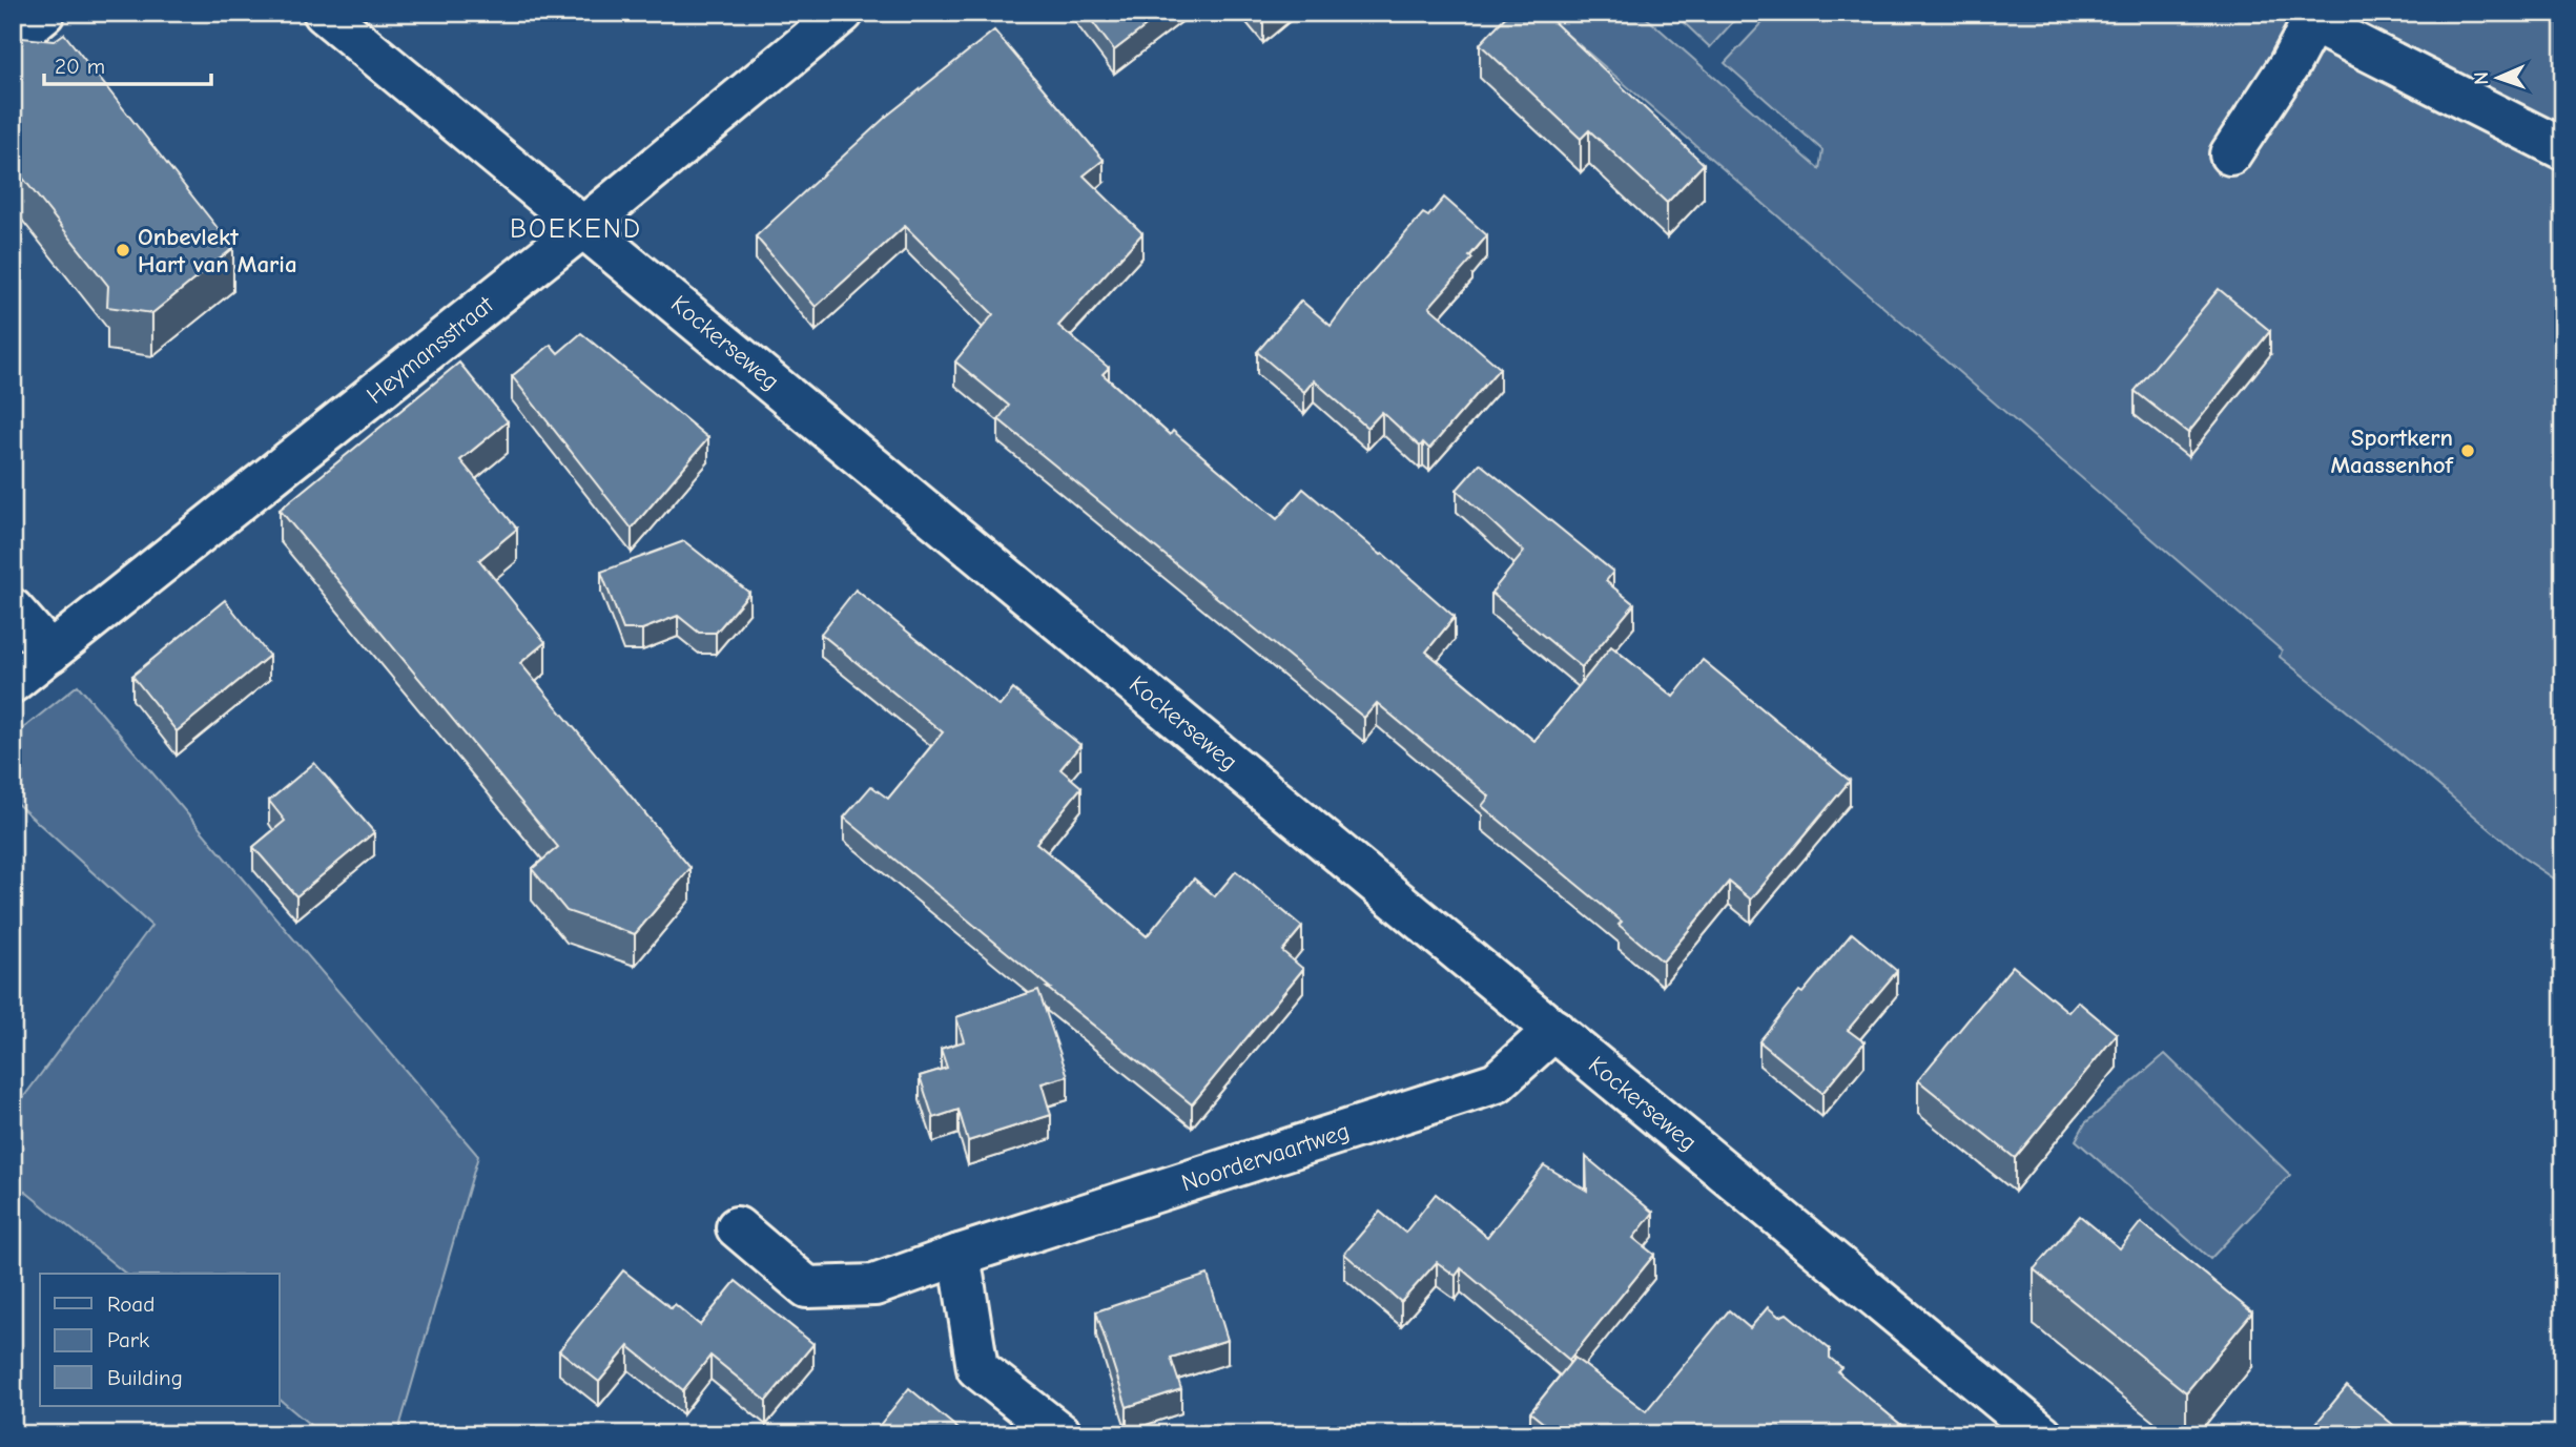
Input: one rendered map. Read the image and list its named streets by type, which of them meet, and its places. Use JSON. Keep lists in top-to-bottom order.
{
  "streets": {
    "street": ["Kockerseweg", "Heymansstraat", "Noordervaartweg"]
  },
  "crossings": [
    ["Kockerseweg", "Heymansstraat"],
    ["Kockerseweg", "Noordervaartweg"]
  ],
  "districts": ["BOEKEND"],
  "places": ["Onbevlekt Hart van Maria", "Sportkern Maassenhof"],
  "legend": ["Road", "Park", "Building"],
  "scale_bar": "20 m",
  "north": "left"
}
